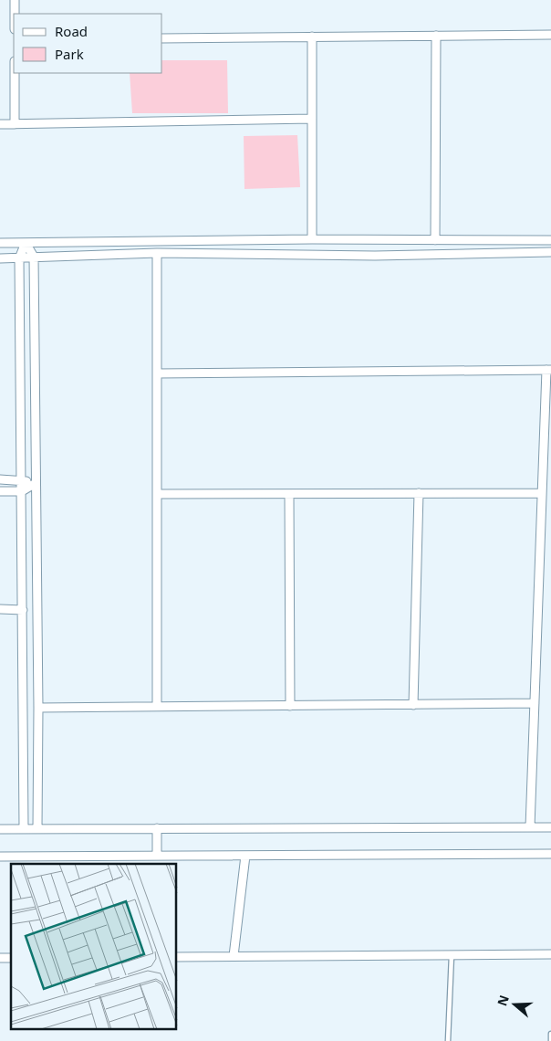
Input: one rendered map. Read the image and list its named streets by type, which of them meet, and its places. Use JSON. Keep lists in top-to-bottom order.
{
  "legend": ["Road", "Park"],
  "north": "left"
}
